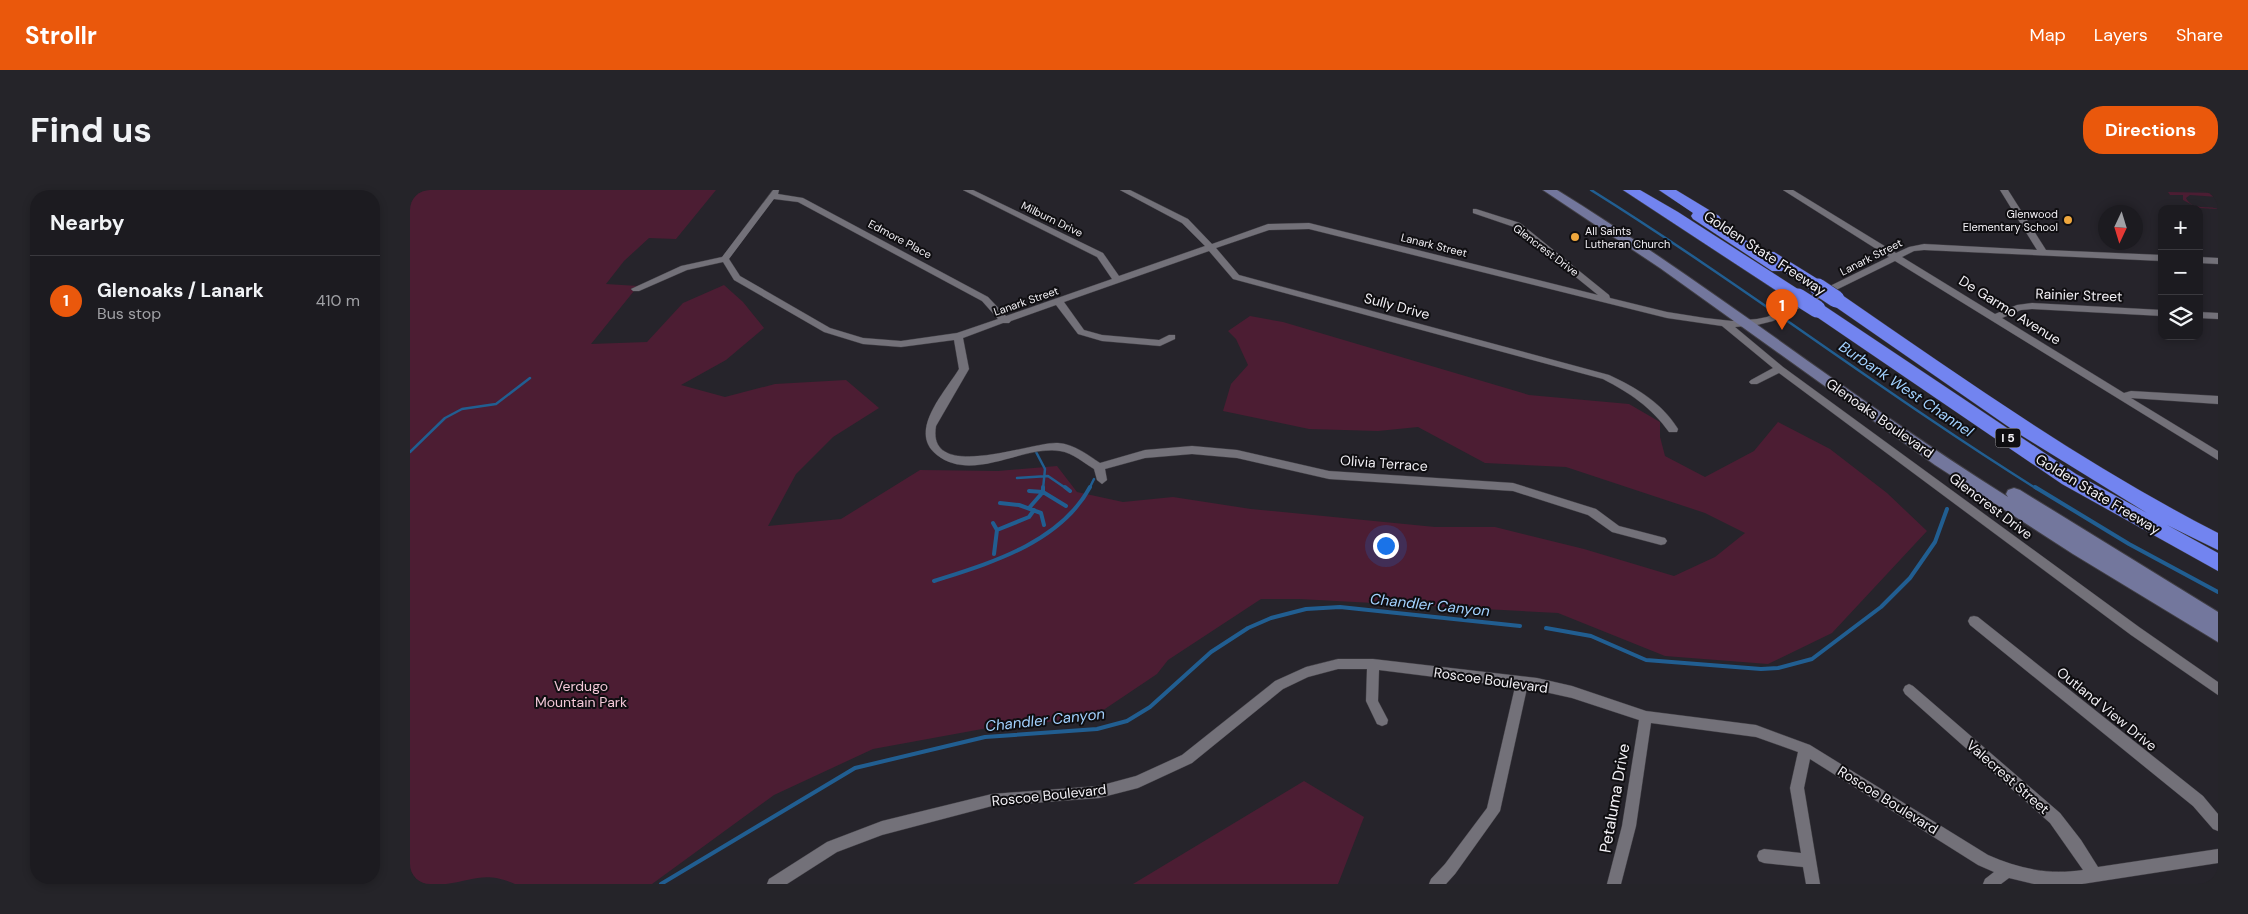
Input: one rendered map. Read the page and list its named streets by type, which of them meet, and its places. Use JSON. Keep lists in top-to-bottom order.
{
  "streets": {
    "highway": ["Golden State Freeway", "I 5"],
    "main road": ["Glenoaks Boulevard"],
    "street": [
      "Milburn Drive",
      "Edmore Place",
      "Lanark Street",
      "Glencrest Drive",
      "Rainier Street",
      "Sully Drive",
      "De Garmo Avenue",
      "Olivia Terrace",
      "Roscoe Boulevard",
      "Outland View Drive",
      "Valecrest Street",
      "Petaluma Drive"
    ]
  },
  "crossings": [
    ["Milburn Drive", "Lanark Street"],
    ["Edmore Place", "Lanark Street"],
    ["Lanark Street", "Glencrest Drive"],
    ["Lanark Street", "Sully Drive"],
    ["Lanark Street", "De Garmo Avenue"],
    ["Lanark Street", "Glenoaks Boulevard"],
    ["Rainier Street", "De Garmo Avenue"],
    ["Roscoe Boulevard", "Valecrest Street"],
    ["Roscoe Boulevard", "Petaluma Drive"]
  ],
  "water": ["Burbank West Channel", "Chandler Canyon"],
  "parks": ["Verdugo Mountain Park"],
  "places": ["Glenwood Elementary School", "All Saints Lutheran Church"],
  "north": "bottom",
  "page": {
    "header": "Strollr",
    "nav": ["Map", "Layers", "Share"],
    "buttons": "Directions",
    "title": "Find us",
    "heading": "Nearby",
    "map_buttons": ["+", "−"],
    "list": [
      {
        "mark": "1",
        "name": "Glenoaks / Lanark",
        "note": "Bus stop",
        "value": "410 m"
      }
    ],
    "pins": "1"
  }
}
